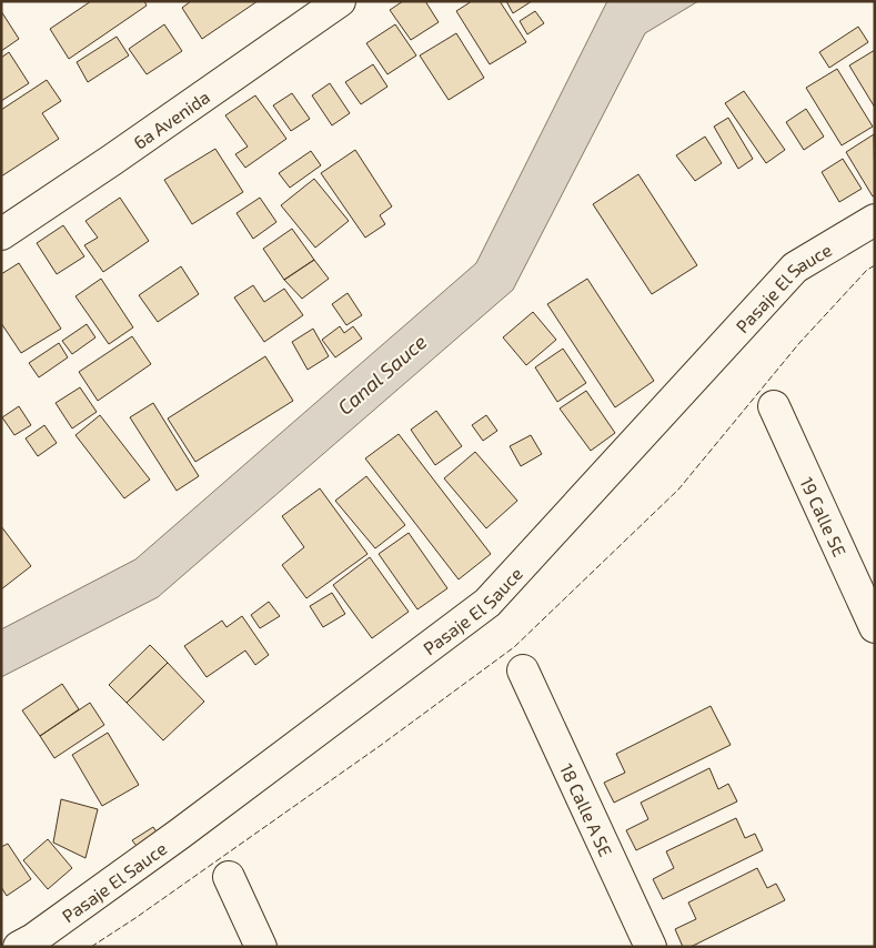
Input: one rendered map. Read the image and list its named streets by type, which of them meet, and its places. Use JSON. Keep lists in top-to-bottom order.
{
  "streets": {
    "street": [
      "6a Avenida",
      "Pasaje El Sauce",
      "19 Calle SE",
      "18 Calle A SE"
    ]
  },
  "water": ["Canal Sauce"]
}
